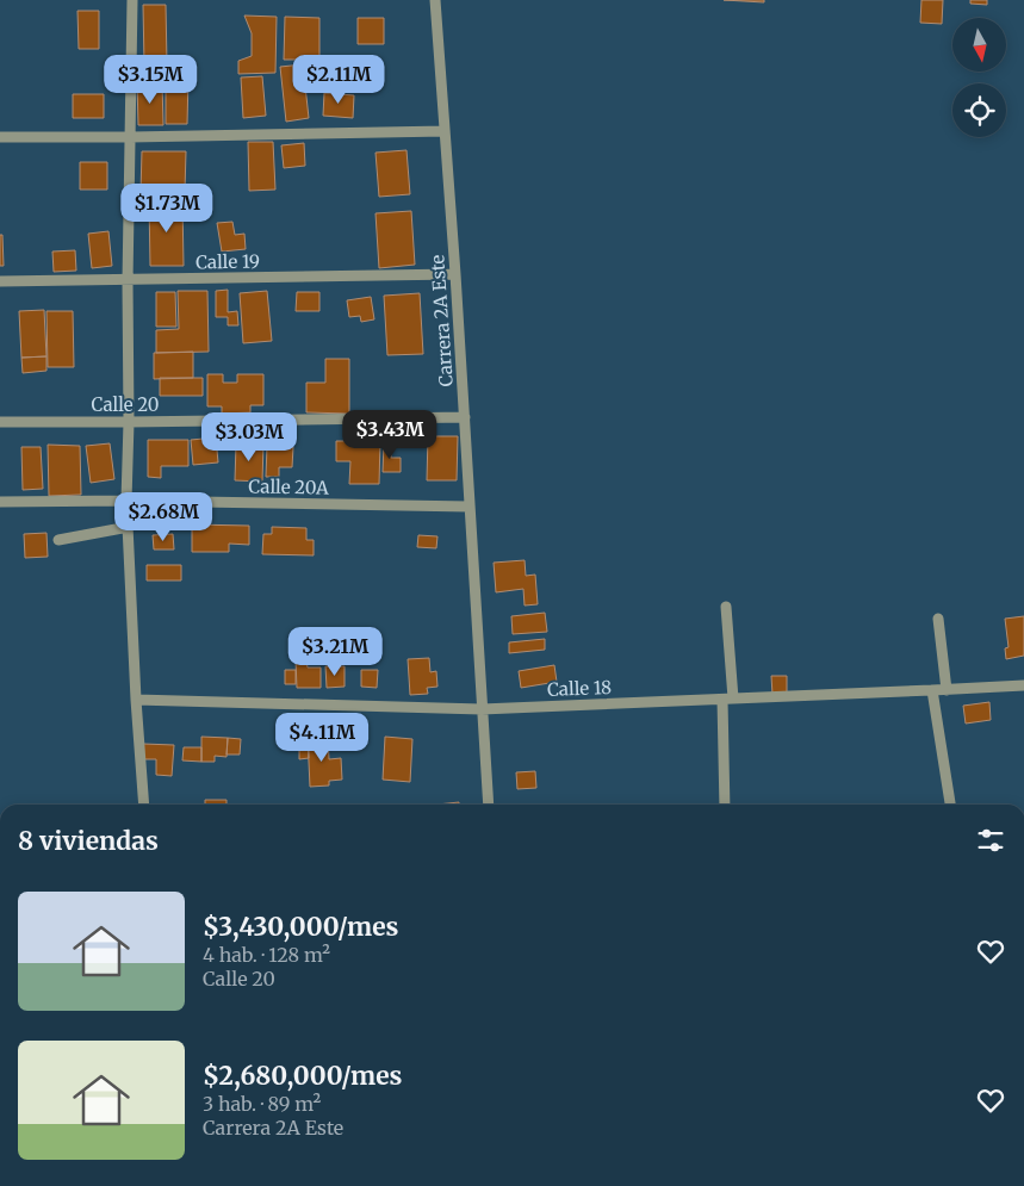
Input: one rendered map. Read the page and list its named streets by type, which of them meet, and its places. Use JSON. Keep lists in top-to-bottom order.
{
  "streets": {
    "street": [
      "Calle 19",
      "Carrera 2A Este",
      "Calle 20",
      "Calle 20A",
      "Calle 18"
    ]
  },
  "crossings": [
    ["Calle 19", "Carrera 2A Este"],
    ["Carrera 2A Este", "Calle 20"],
    ["Carrera 2A Este", "Calle 20A"],
    ["Carrera 2A Este", "Calle 18"]
  ],
  "north": "bottom",
  "page": {
    "price": [
      "$3.15M",
      "$2.11M",
      "$1.73M",
      "$3.43M",
      "$3.03M",
      "$2.68M",
      "$3.21M",
      "$4.11M"
    ],
    "heading": "8 viviendas",
    "list": [
      {
        "name": "$3,430,000/mes",
        "note": "4 hab. · 128 m² · Calle 20"
      },
      {
        "name": "$2,680,000/mes",
        "note": "3 hab. · 89 m² · Carrera 2A Este"
      }
    ]
  }
}
